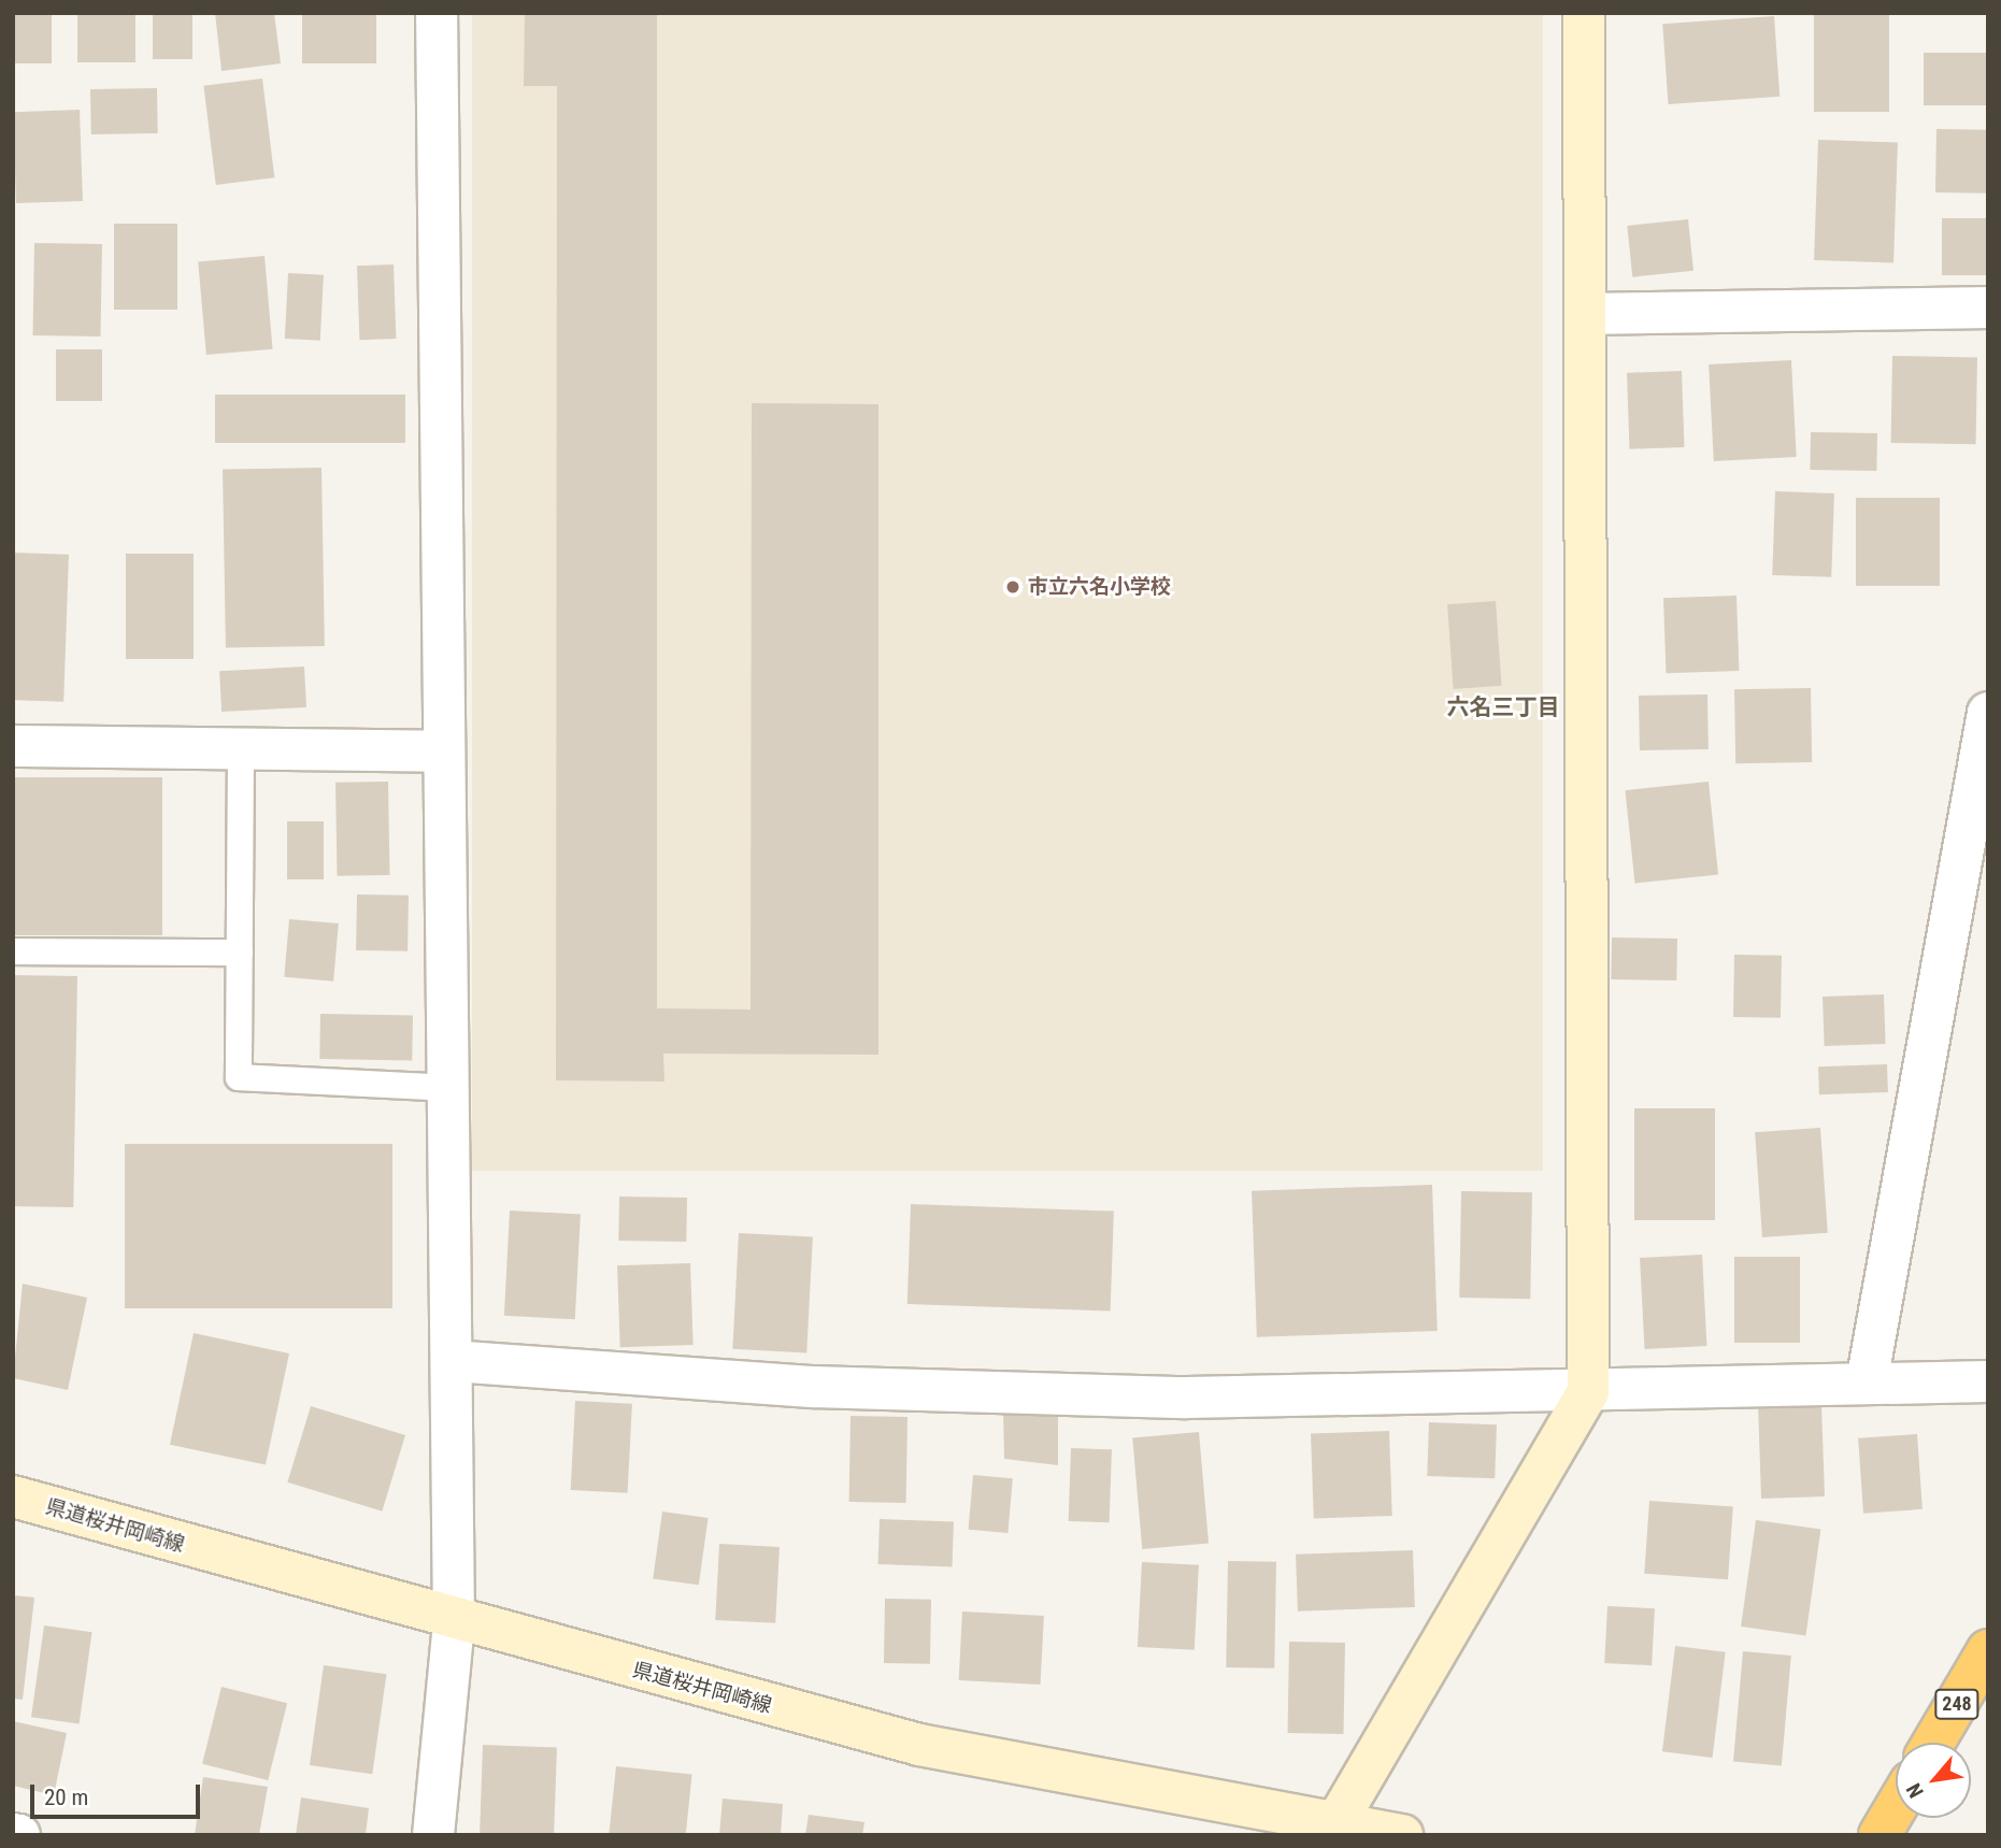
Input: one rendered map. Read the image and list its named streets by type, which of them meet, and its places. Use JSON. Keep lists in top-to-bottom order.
{
  "streets": {
    "highway": ["248"],
    "street": ["県道桜井岡崎線"]
  },
  "districts": ["六名三丁目"],
  "places": ["市立六名小学校"],
  "scale_bar": "20 m",
  "north": "bottom left"
}
